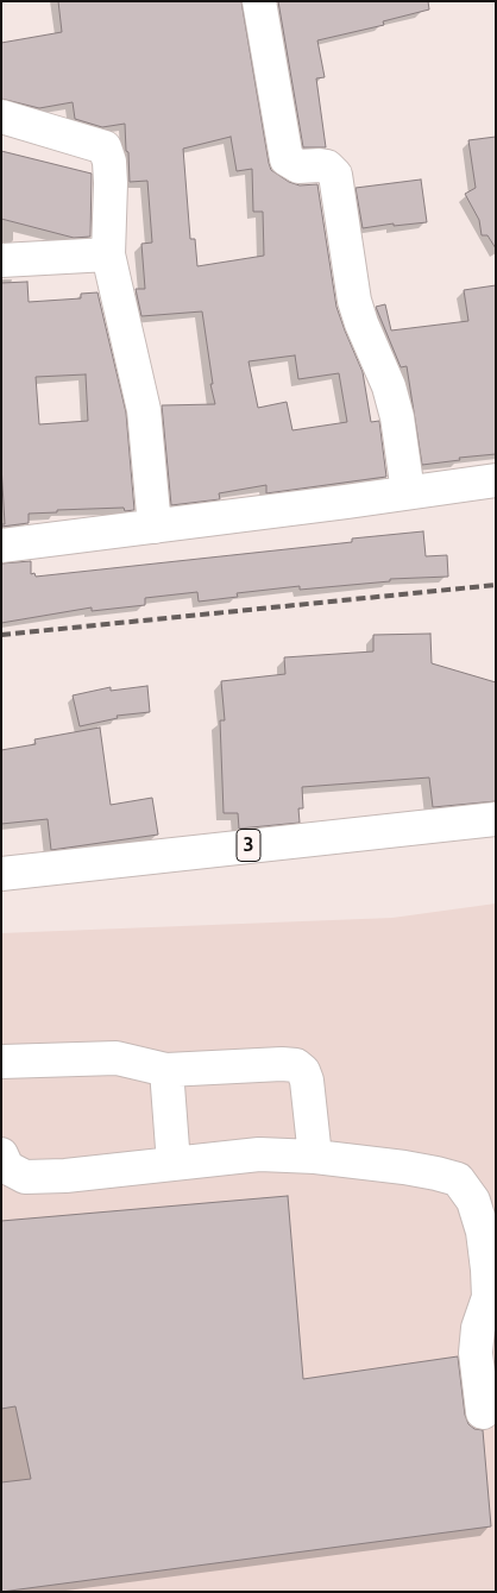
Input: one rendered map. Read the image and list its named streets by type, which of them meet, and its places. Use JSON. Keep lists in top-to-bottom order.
{
  "streets": {
    "main road": ["3"]
  }
}
